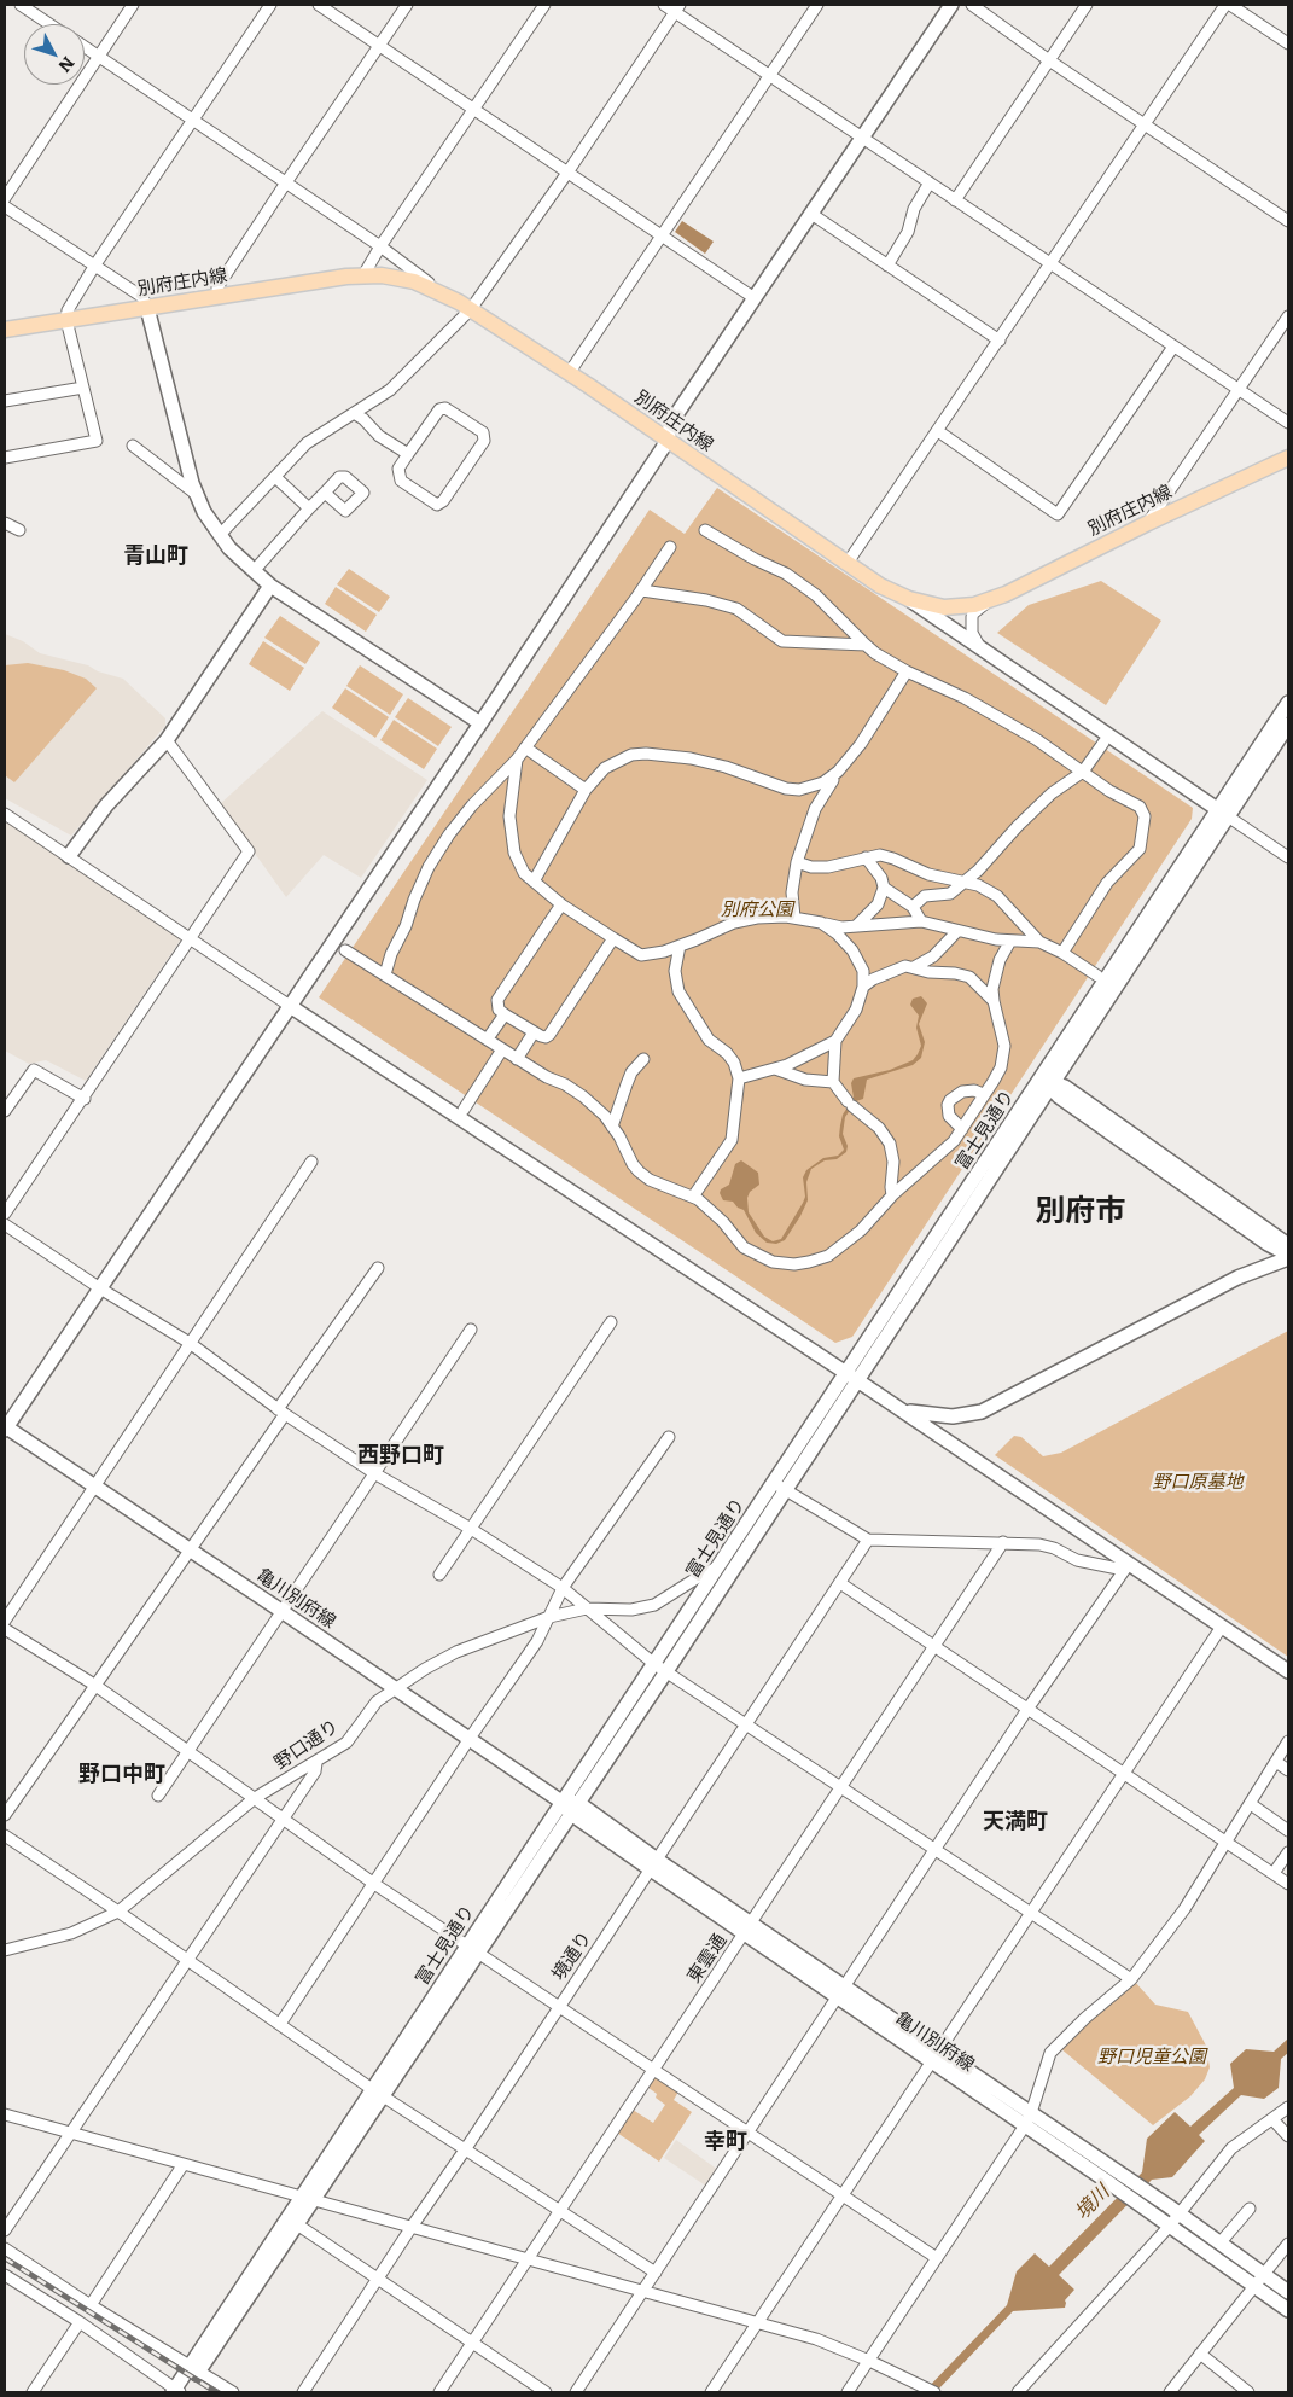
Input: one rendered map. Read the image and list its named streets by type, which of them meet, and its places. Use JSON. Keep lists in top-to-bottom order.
{
  "streets": {
    "main road": ["別府庄内線"],
    "street": [
      "富士見通り",
      "亀川別府線",
      "野口通り",
      "境通り",
      "東雲通"
    ]
  },
  "crossings": [
    ["富士見通り", "亀川別府線"],
    ["富士見通り", "野口通り"],
    ["亀川別府線", "野口通り"],
    ["亀川別府線", "境通り"],
    ["亀川別府線", "東雲通"]
  ],
  "districts": [
    "青山町",
    "別府市",
    "西野口町",
    "野口中町",
    "天満町",
    "幸町"
  ],
  "water": ["境川"],
  "parks": ["別府公園", "野口原墓地", "野口児童公園"],
  "north": "bottom right"
}
